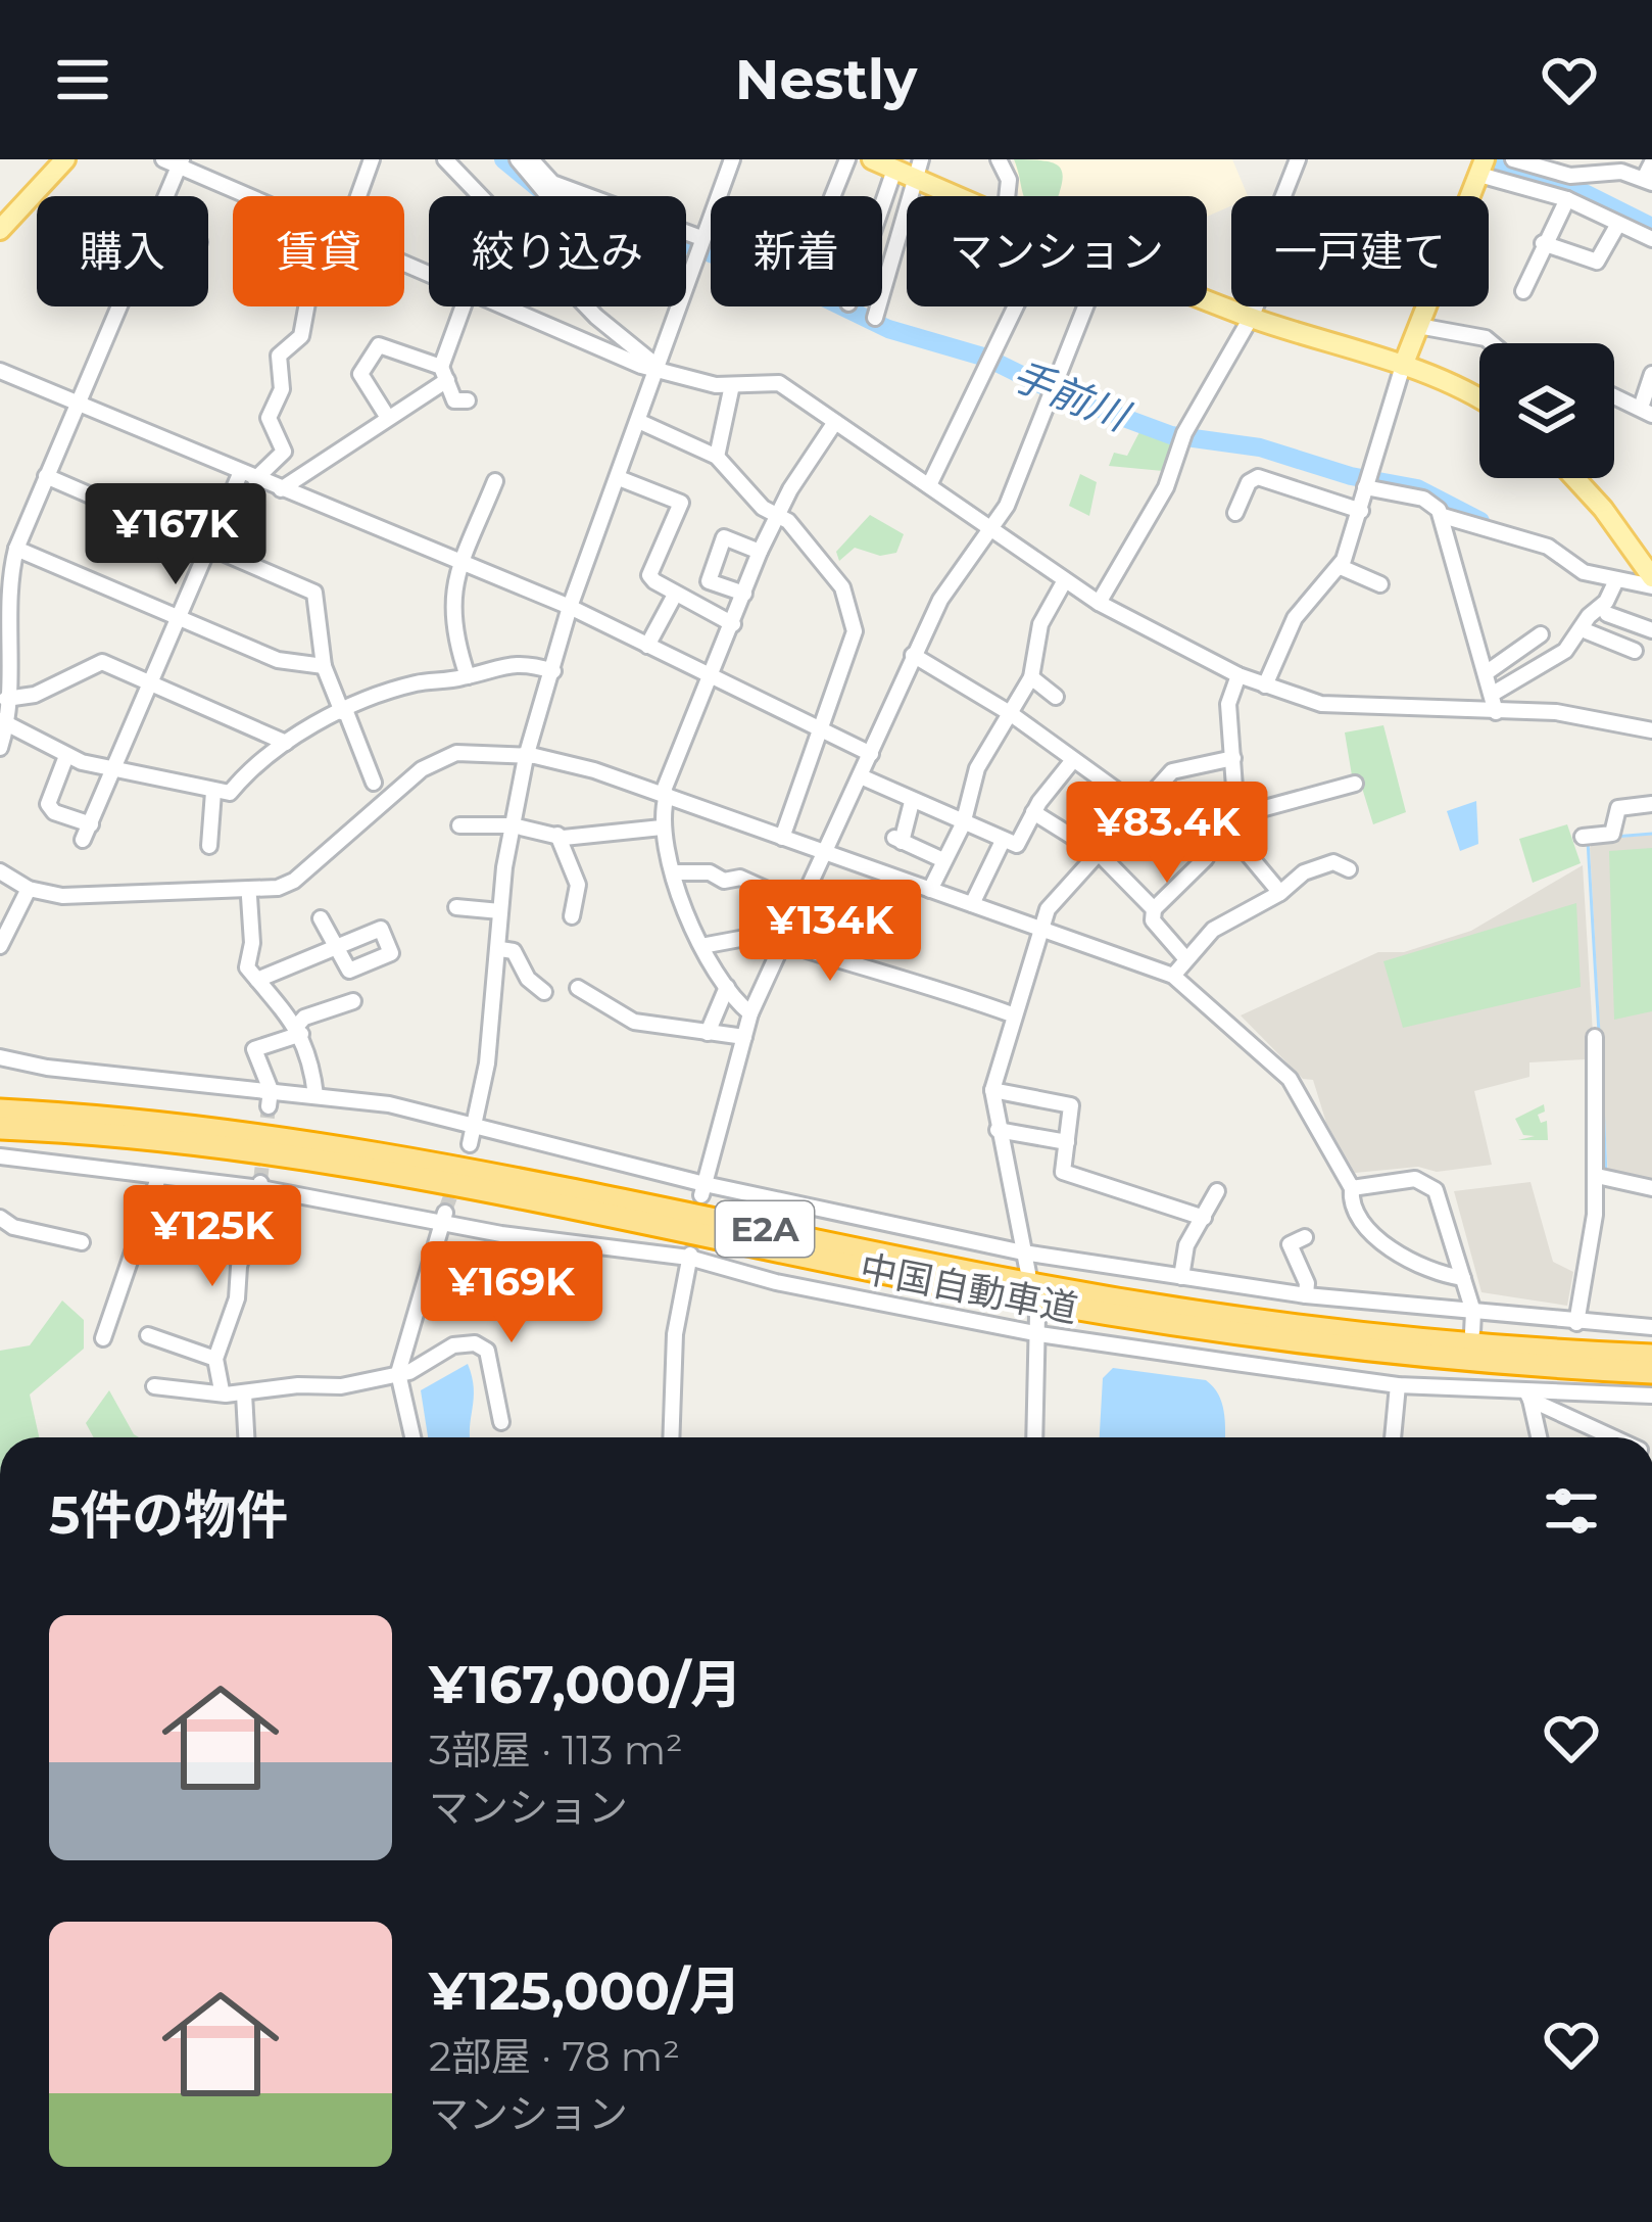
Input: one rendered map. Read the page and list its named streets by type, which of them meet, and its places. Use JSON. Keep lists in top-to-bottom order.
{
  "streets": {
    "highway": ["E2A", "中国自動車道"]
  },
  "water": ["手前川"],
  "page": {
    "header": "Nestly",
    "chip": [
      "購入",
      "賃貸",
      "絞り込み",
      "新着",
      "マンション",
      "一戸建て"
    ],
    "price": [
      "¥167K",
      "¥83.4K",
      "¥134K",
      "¥125K",
      "¥169K"
    ],
    "heading": "5件の物件",
    "list": [
      {
        "name": "¥167,000/月",
        "note": "3部屋 · 113 m² · マンション"
      },
      {
        "name": "¥125,000/月",
        "note": "2部屋 · 78 m² · マンション"
      }
    ]
  }
}
